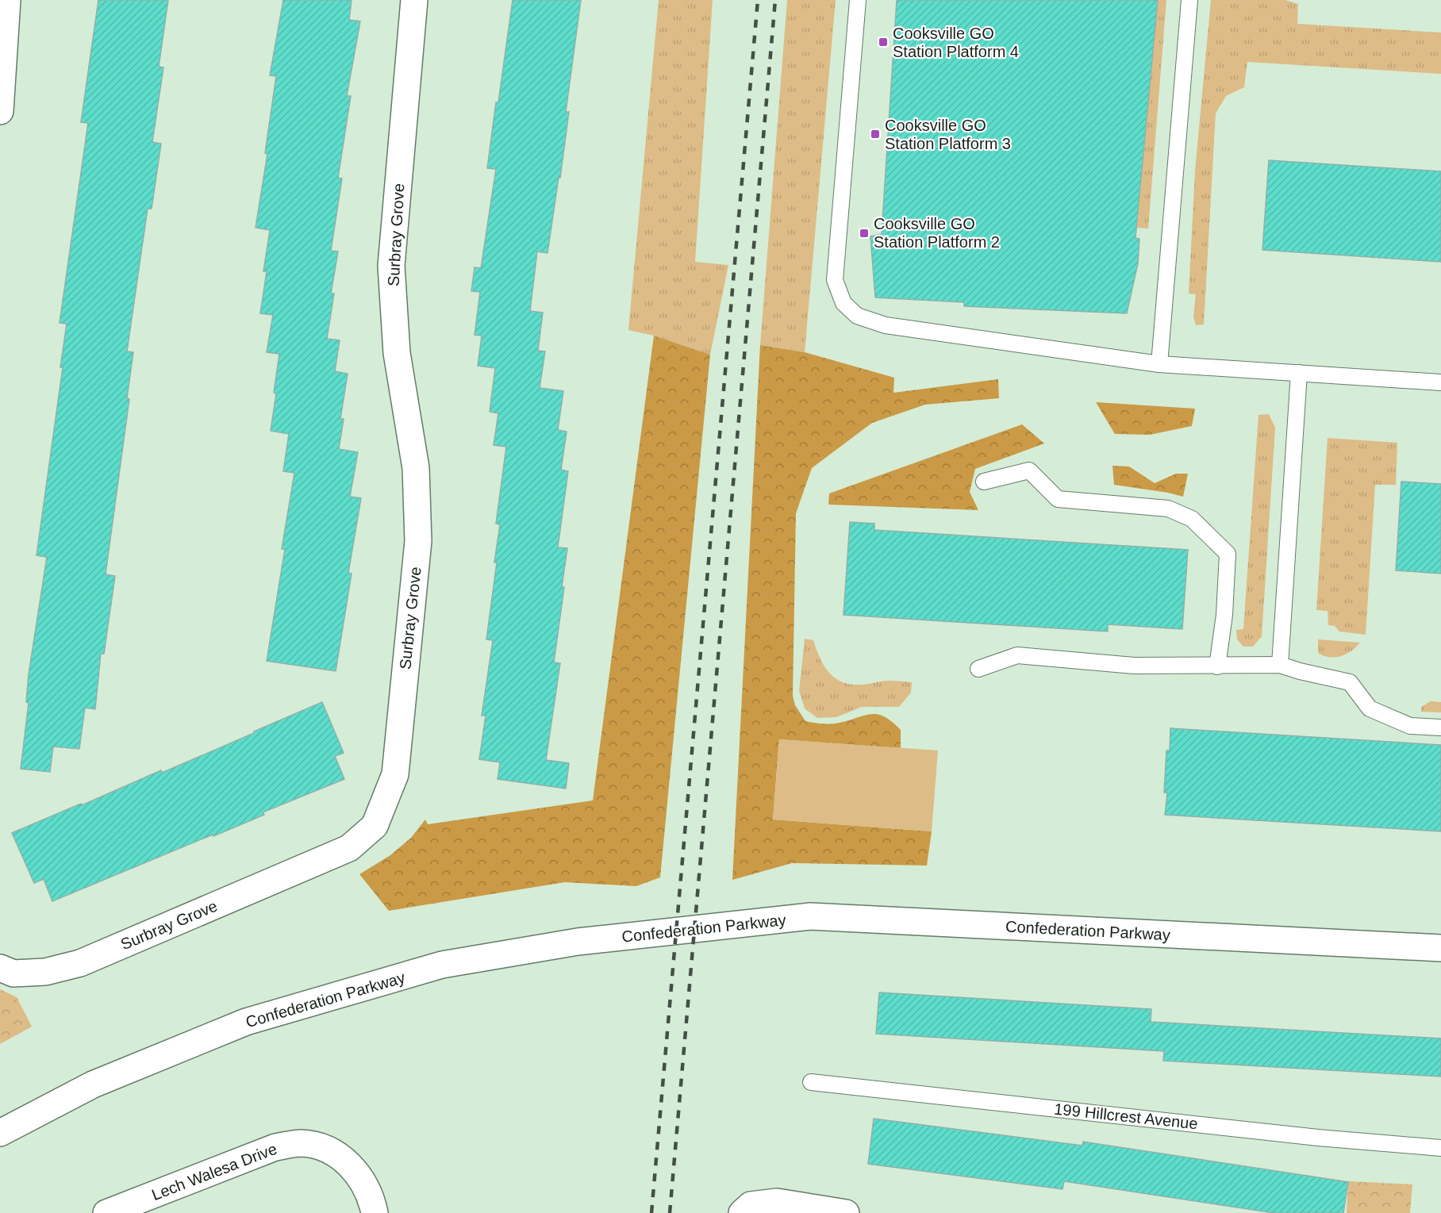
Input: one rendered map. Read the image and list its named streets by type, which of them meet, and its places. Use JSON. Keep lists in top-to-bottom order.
{
  "streets": {
    "street": ["Surbray Grove", "Confederation Parkway", "Lech Walesa Drive"],
    "lane": ["199 Hillcrest Avenue"]
  },
  "places": {
    "transit": ["Cooksville GO Station Platform 4", "Cooksville GO Station Platform 3", "Cooksville GO Station Platform 2"]
  }
}
